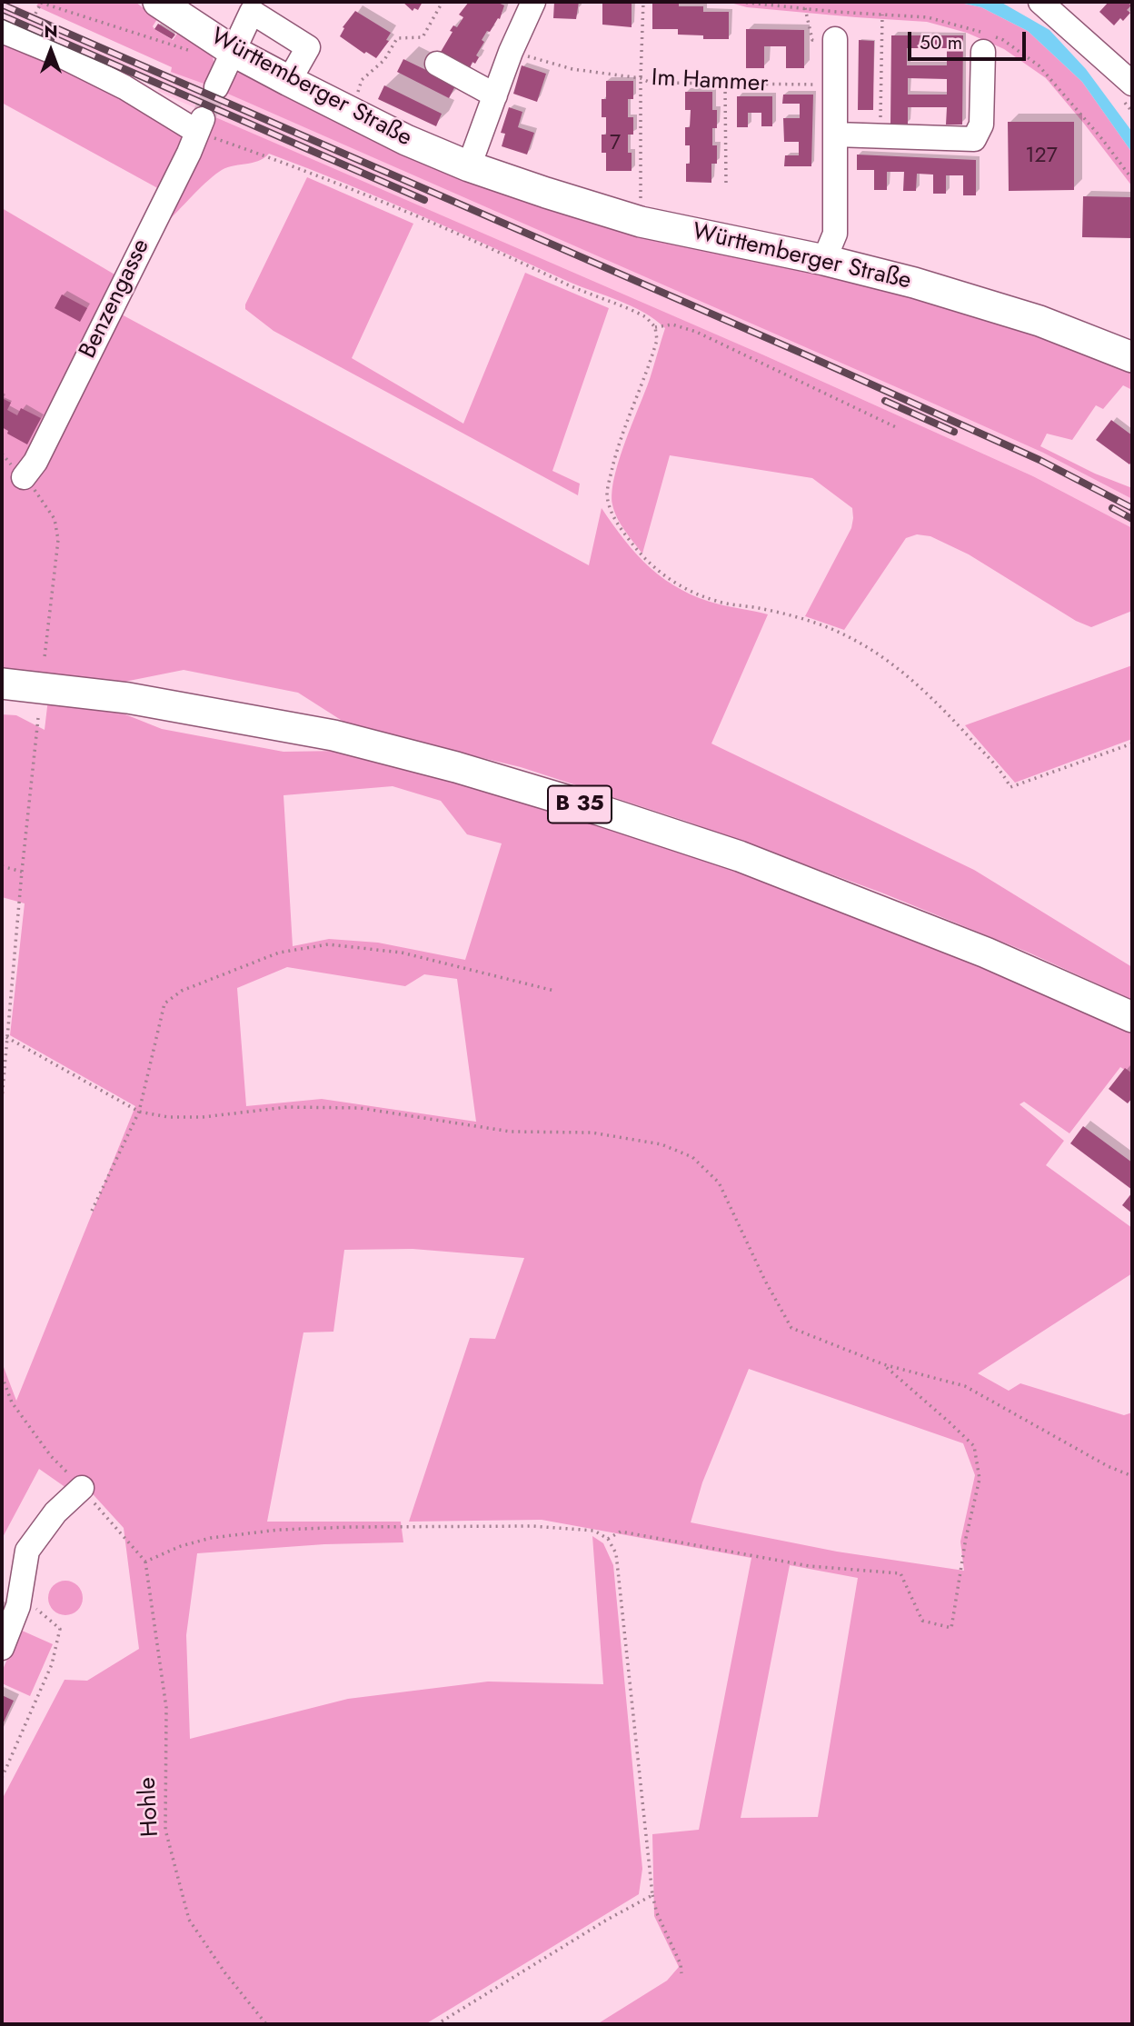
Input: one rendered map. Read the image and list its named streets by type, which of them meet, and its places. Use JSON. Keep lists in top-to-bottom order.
{
  "streets": {
    "main road": ["Württemberger Straße", "B 35"],
    "street": ["Benzengasse"],
    "path": ["Im Hammer", "Hohle"]
  },
  "house_numbers": ["7", "127"],
  "scale_bar": "50 m",
  "north": "top"
}
